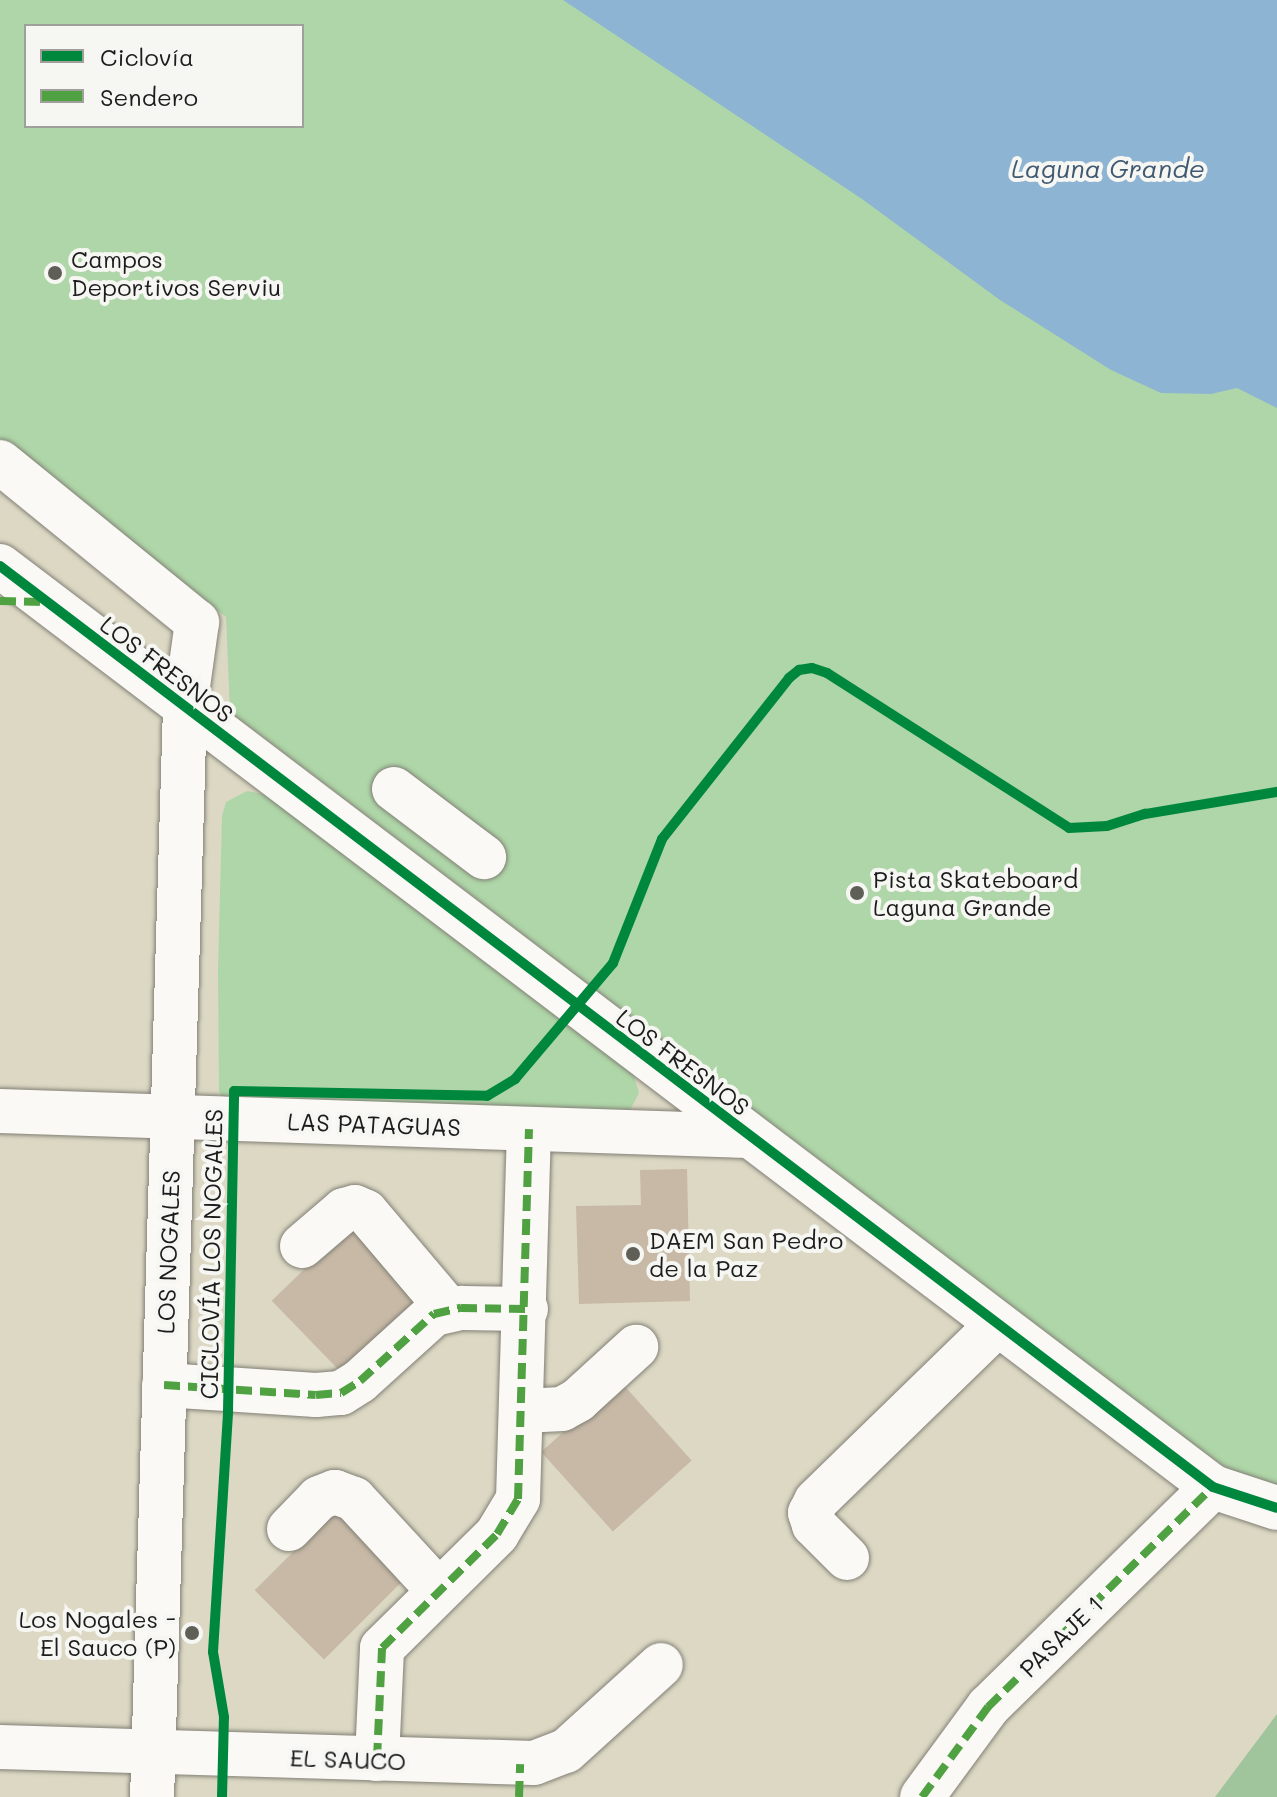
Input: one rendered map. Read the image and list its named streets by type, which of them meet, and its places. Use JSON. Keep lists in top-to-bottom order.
{
  "streets": {
    "street": [
      "LOS FRESNOS",
      "LAS PATAGUAS",
      "LOS NOGALES",
      "PASAJE 1",
      "EL SAUCO"
    ],
    "cycle path": ["CICLOVÍA LOS NOGALES"]
  },
  "crossings": [
    ["LOS FRESNOS", "LAS PATAGUAS"],
    ["LOS FRESNOS", "LOS NOGALES"],
    ["LOS FRESNOS", "PASAJE 1"],
    ["LAS PATAGUAS", "LOS NOGALES"],
    ["LOS NOGALES", "EL SAUCO"]
  ],
  "water": ["Laguna Grande"],
  "places": [
    "Campos Deportivos Serviu",
    "Pista Skateboard Laguna Grande",
    "DAEM San Pedro de la Paz",
    "Los Nogales - El Sauco (P)"
  ],
  "legend": ["Ciclovía", "Sendero"]
}
